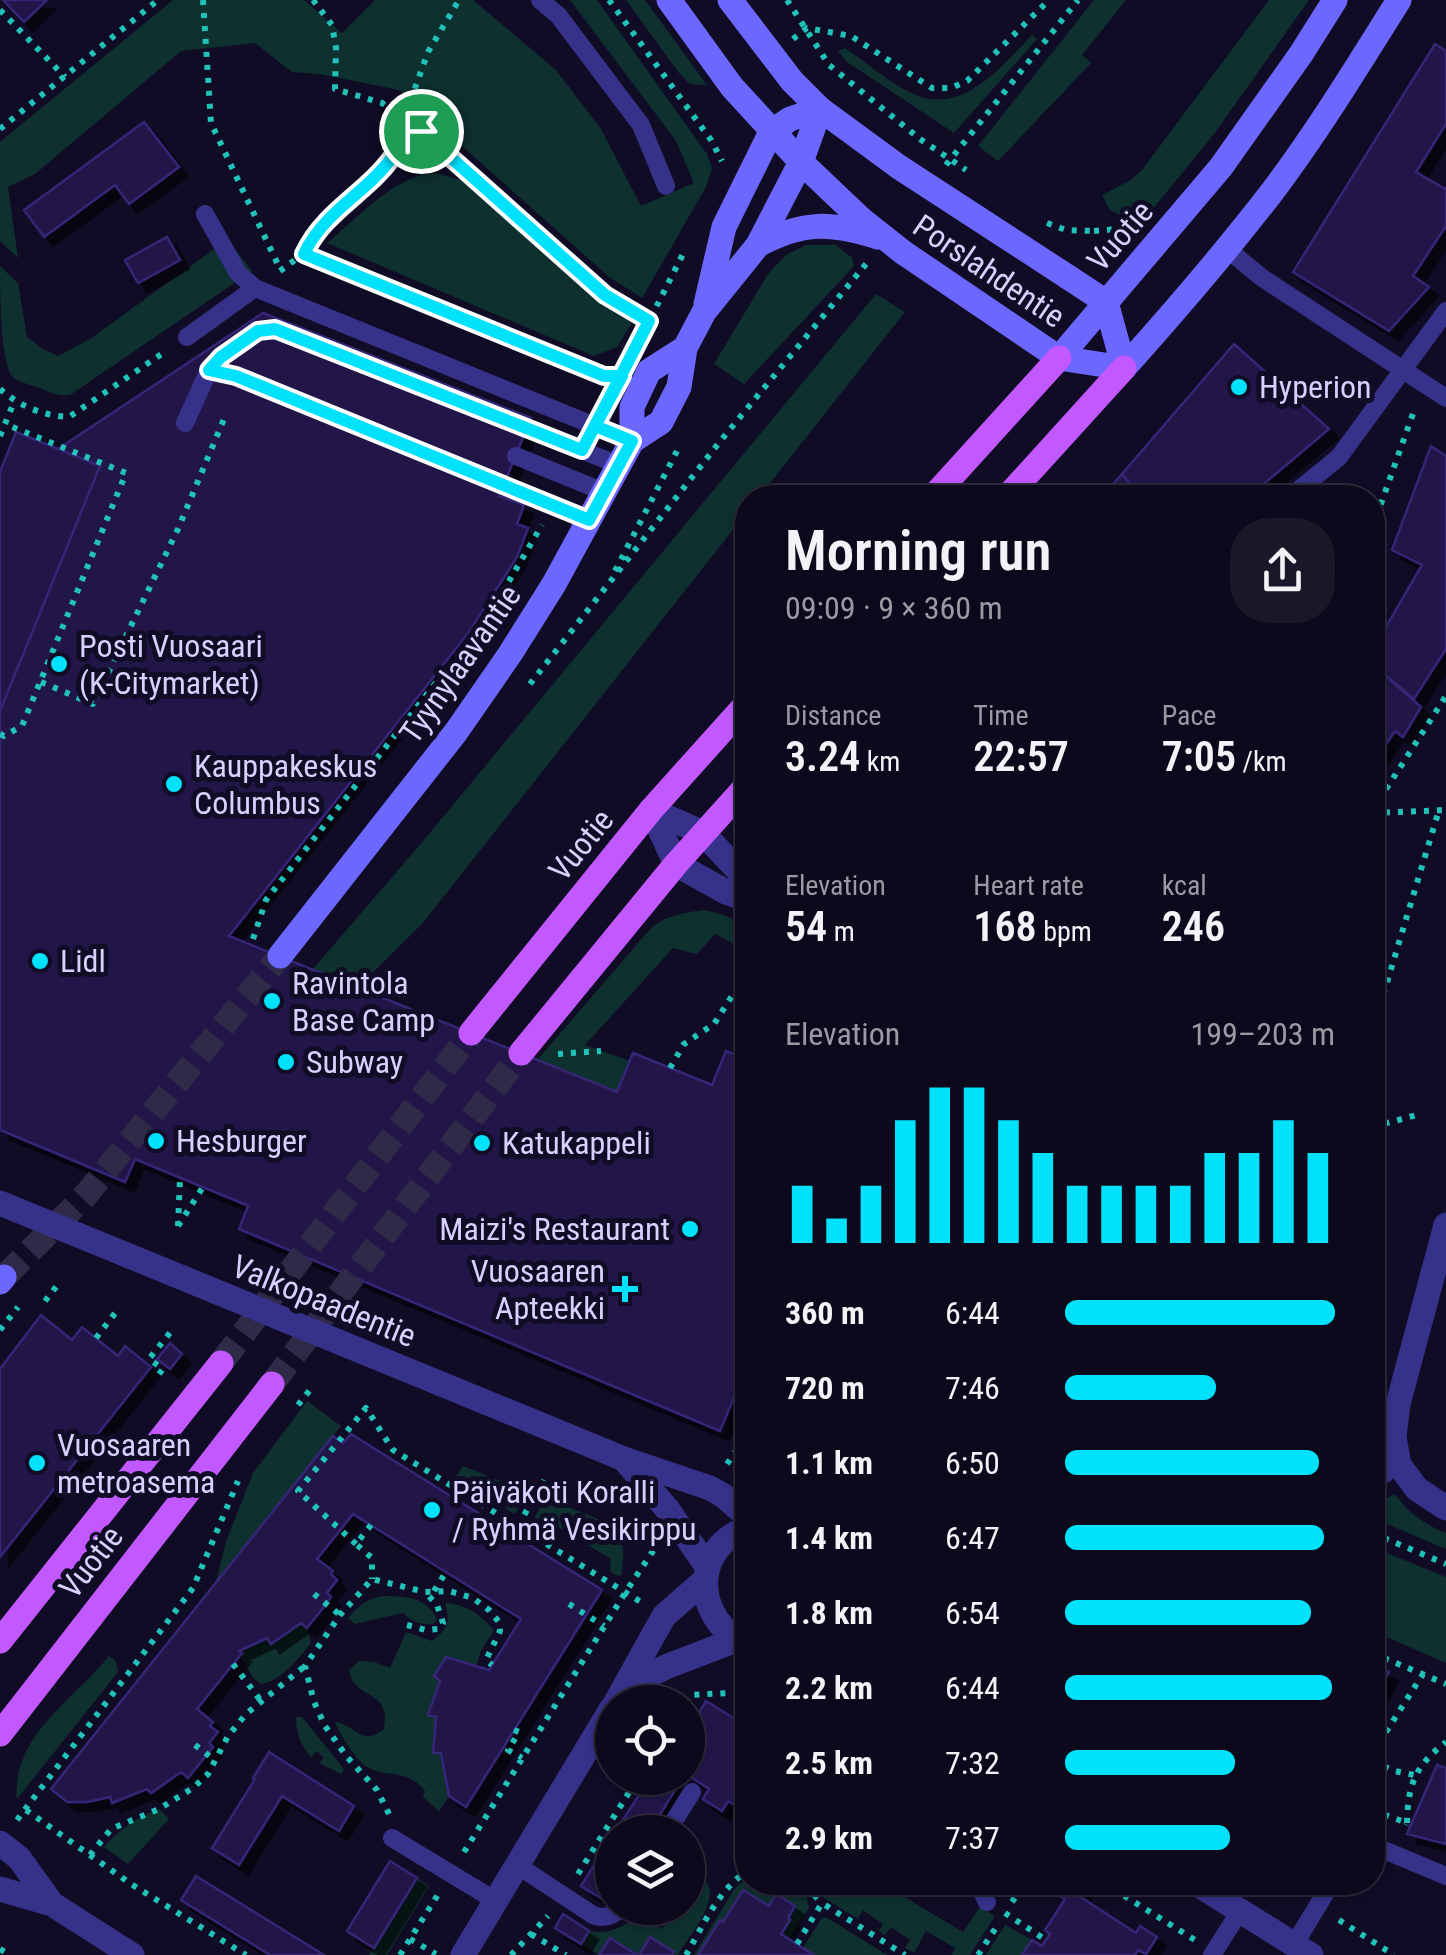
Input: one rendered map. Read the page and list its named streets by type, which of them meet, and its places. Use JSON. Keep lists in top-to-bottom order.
{
  "streets": {
    "main road": ["Vuotie"],
    "street": ["Porslahdentie", "Tyynylaavantie", "Valkopaadentie"]
  },
  "crossings": [
    ["Vuotie", "Porslahdentie"],
    ["Porslahdentie", "Tyynylaavantie"]
  ],
  "places": {
    "other": [
      "Hyperion",
      "Posti Vuosaari (K-Citymarket)",
      "Kauppakeskus Columbus",
      "Lidl",
      "Ravintola Base Camp",
      "Subway",
      "Hesburger",
      "Katukappeli",
      "Maizi's Restaurant",
      "Vuosaaren metroasema",
      "Päiväkoti Koralli / Ryhmä Vesikirppu"
    ],
    "health": ["Vuosaaren Apteekki"]
  },
  "page": {
    "heading": ["Morning run", "09:09 · 9 × 360 m"],
    "stats": [
      ["Distance", "3.24 km"],
      ["Time", "22:57"],
      ["Pace", "7:05 /km"],
      ["Elevation", "54 m"],
      ["Heart rate", "168 bpm"],
      ["kcal", "246"]
    ],
    "chart": ["Elevation", "199–203 m"],
    "list": [
      {
        "name": "360 m",
        "note": "6:44"
      },
      {
        "name": "720 m",
        "note": "7:46"
      },
      {
        "name": "1.1 km",
        "note": "6:50"
      },
      {
        "name": "1.4 km",
        "note": "6:47"
      },
      {
        "name": "1.8 km",
        "note": "6:54"
      },
      {
        "name": "2.2 km",
        "note": "6:44"
      },
      {
        "name": "2.5 km",
        "note": "7:32"
      },
      {
        "name": "2.9 km",
        "note": "7:37"
      }
    ]
  }
}
